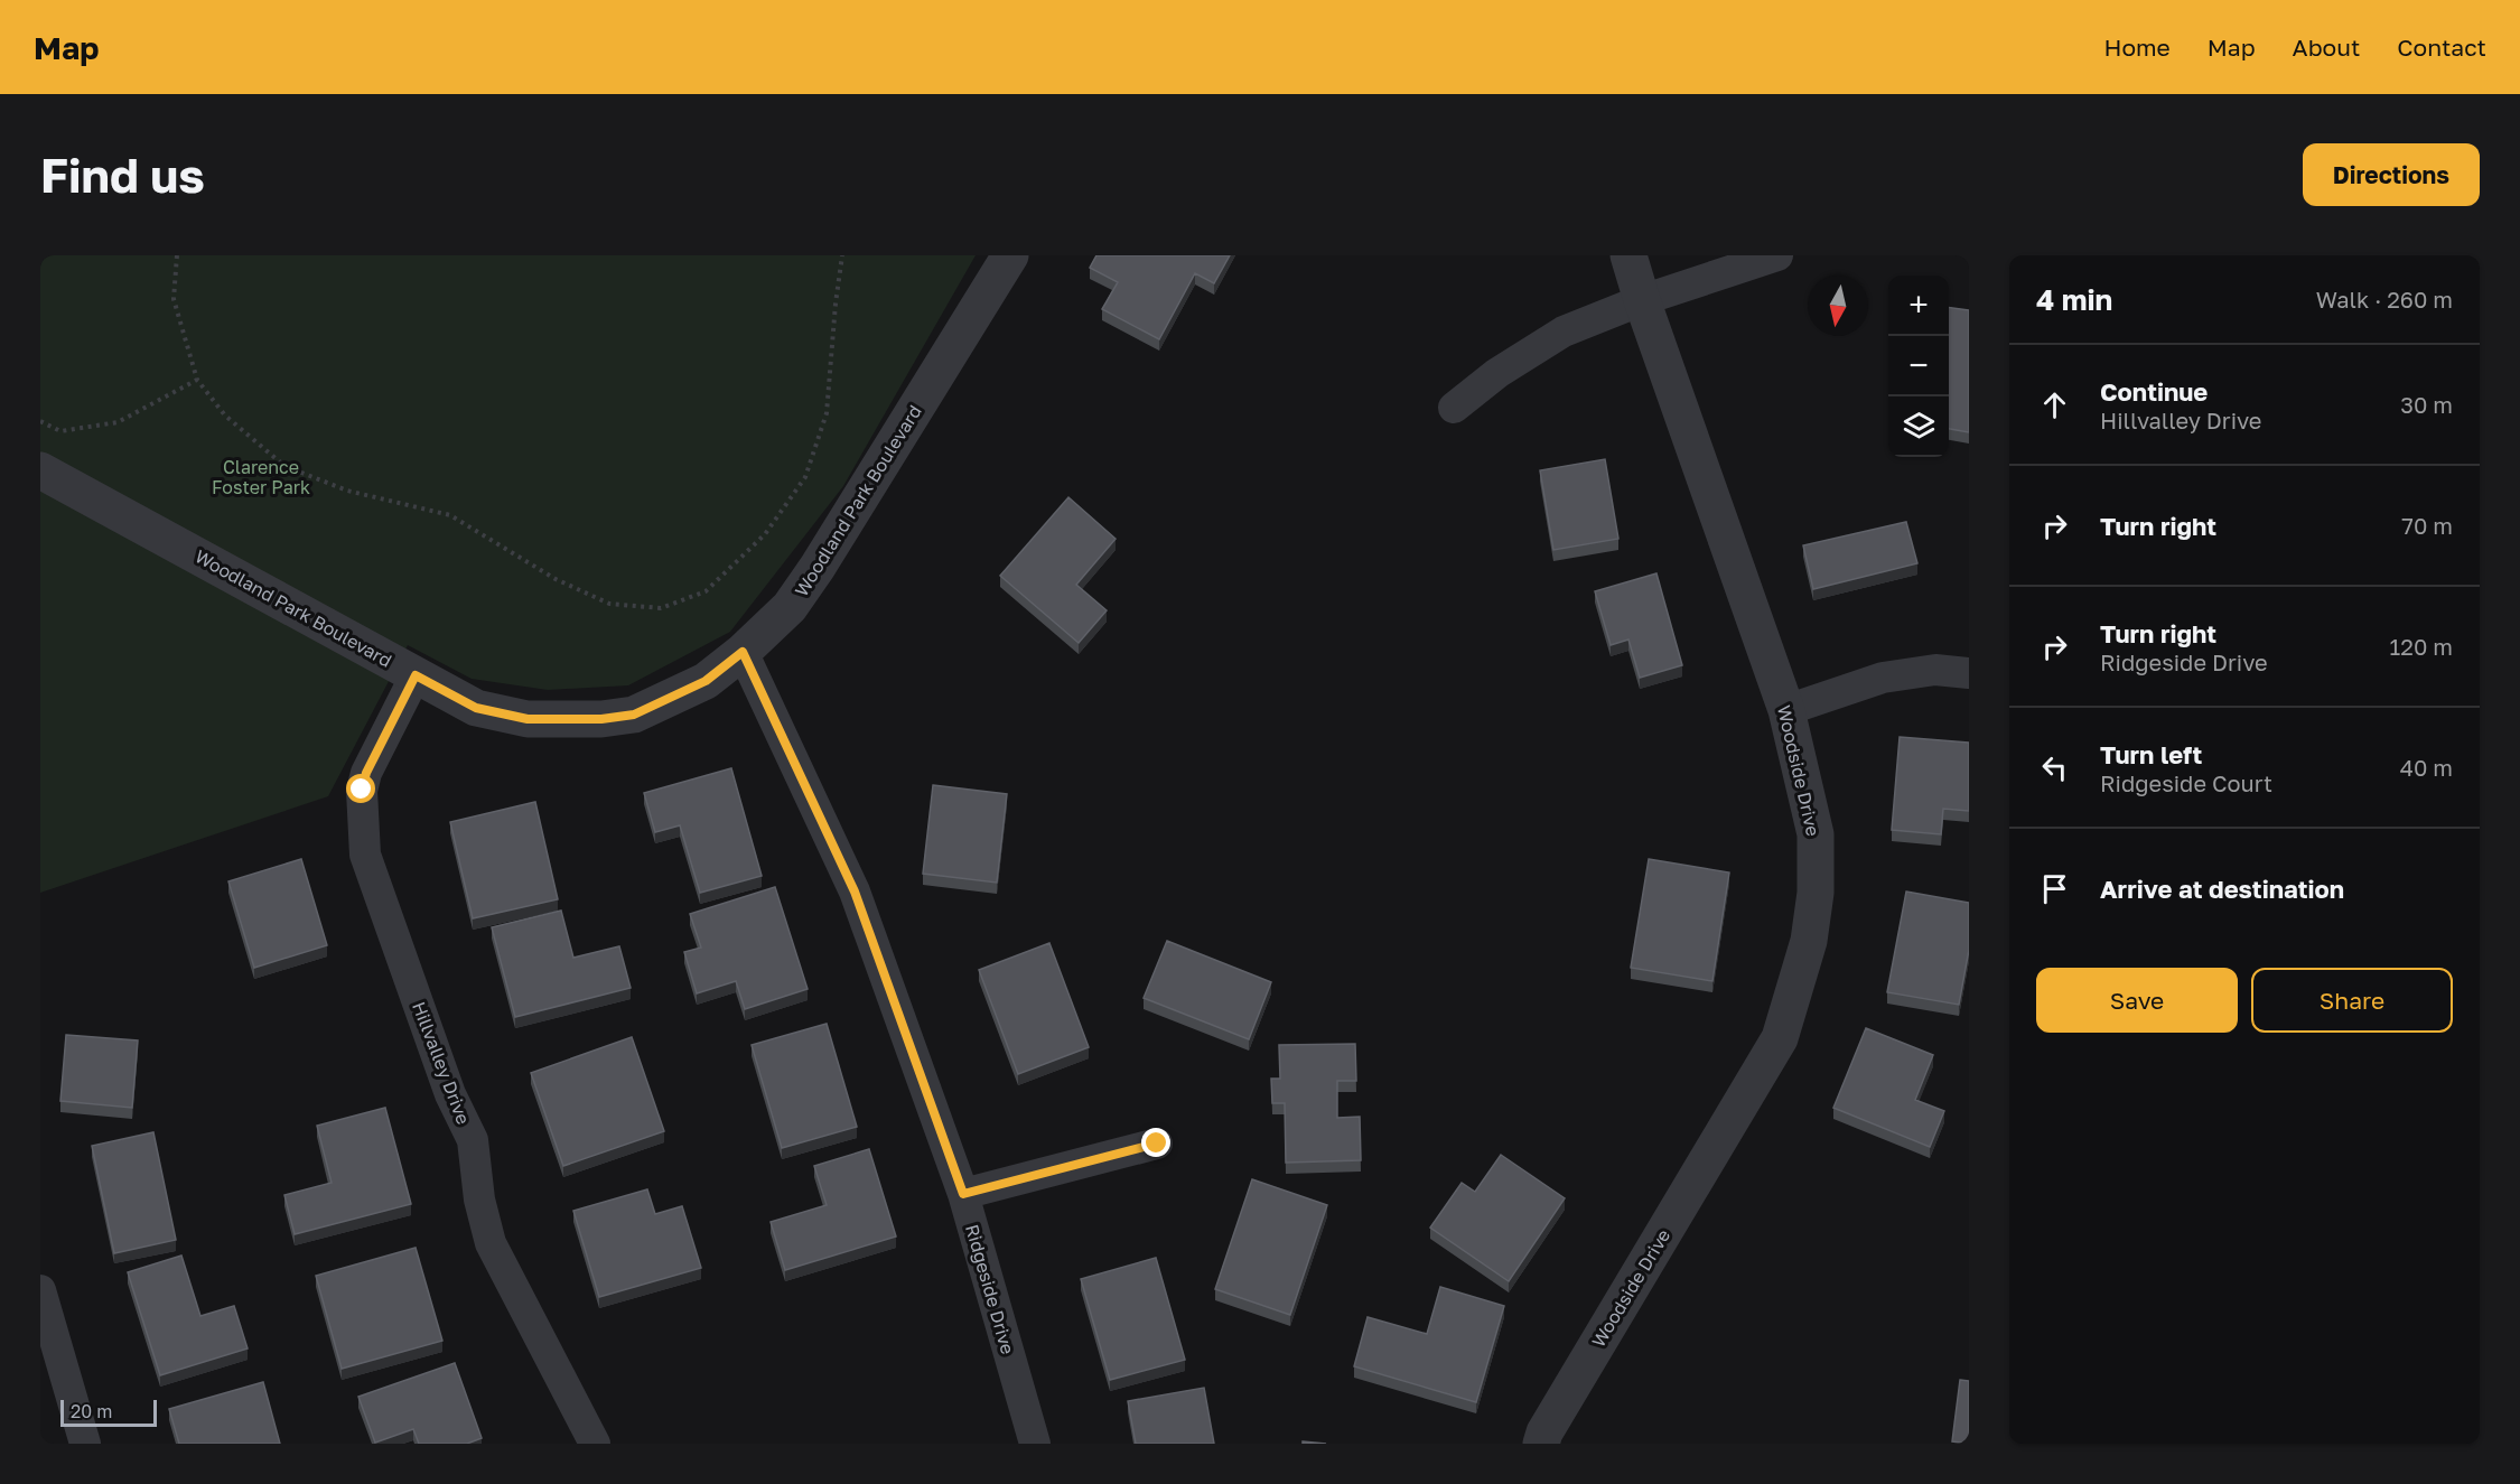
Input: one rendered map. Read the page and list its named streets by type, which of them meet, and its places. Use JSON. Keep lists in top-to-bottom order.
{
  "streets": {
    "street": [
      "Woodland Park Boulevard",
      "Woodside Drive",
      "Hillvalley Drive",
      "Ridgeside Drive"
    ]
  },
  "crossings": [
    ["Woodland Park Boulevard", "Hillvalley Drive"],
    ["Woodland Park Boulevard", "Ridgeside Drive"]
  ],
  "parks": ["Clarence Foster Park"],
  "scale_bar": "20 m",
  "north": "bottom",
  "page": {
    "header": "Map",
    "nav": [
      "Home",
      "Map",
      "About",
      "Contact"
    ],
    "buttons": [
      "Directions",
      ["Save", "Share"]
    ],
    "title": "Find us",
    "heading": ["4 min", "Walk · 260 m"],
    "map_buttons": ["+", "−"],
    "list": [
      ["Continue", "Hillvalley Drive", "30 m"],
      ["Turn right", "70 m"],
      ["Turn right", "Ridgeside Drive", "120 m"],
      ["Turn left", "Ridgeside Court", "40 m"],
      "Arrive at destination"
    ],
    "scale": "20 m"
  }
}
